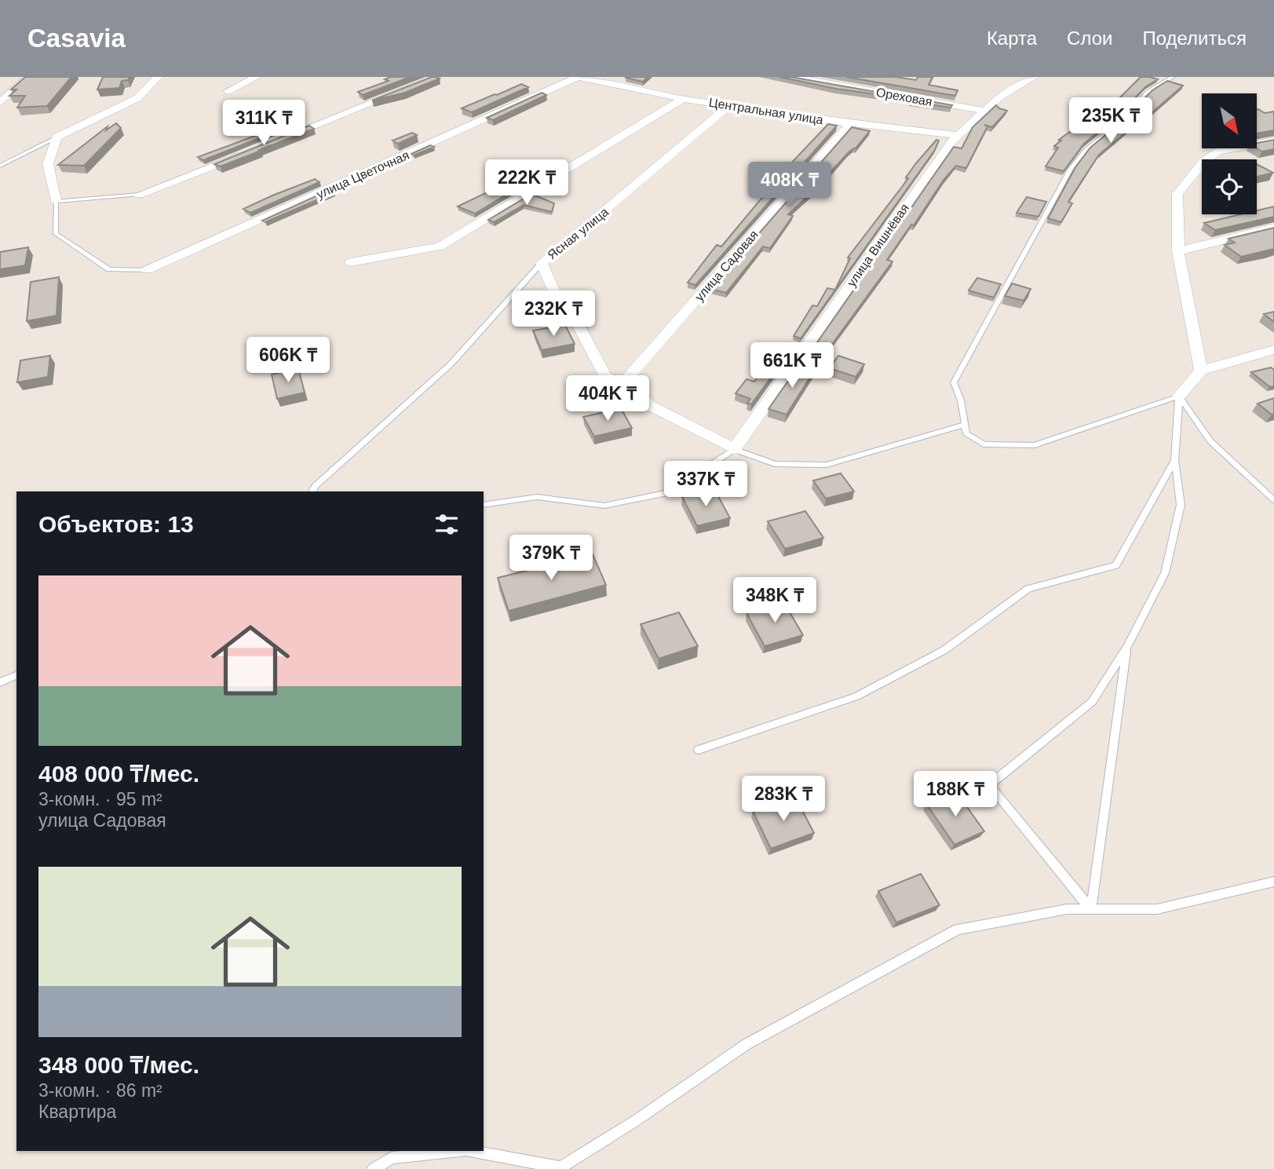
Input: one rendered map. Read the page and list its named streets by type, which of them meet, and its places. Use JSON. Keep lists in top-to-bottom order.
{
  "streets": {
    "street": [
      "Ореховая",
      "Центральная улица",
      "улица Цветочная",
      "Ясная улица",
      "улица Вишнёвая",
      "улица Садовая"
    ]
  },
  "crossings": [
    ["Ореховая", "улица Вишнёвая"],
    ["Центральная улица", "улица Цветочная"],
    ["Центральная улица", "Ясная улица"],
    ["Центральная улица", "улица Вишнёвая"],
    ["Центральная улица", "улица Садовая"],
    ["Ясная улица", "улица Вишнёвая"],
    ["Ясная улица", "улица Садовая"]
  ],
  "north": "bottom right",
  "page": {
    "header": "Casavia",
    "nav": ["Карта", "Слои", "Поделиться"],
    "price": [
      "235K ₸",
      "311K ₸",
      "222K ₸",
      "408K ₸",
      "232K ₸",
      "606K ₸",
      "661K ₸",
      "404K ₸",
      "337K ₸",
      "379K ₸",
      "348K ₸",
      "188K ₸",
      "283K ₸"
    ],
    "heading": "Объектов: 13",
    "list": [
      {
        "name": "408 000 ₸/мес.",
        "note": "3-комн. · 95 m² · улица Садовая"
      },
      {
        "name": "348 000 ₸/мес.",
        "note": "3-комн. · 86 m² · Квартира"
      }
    ]
  }
}
